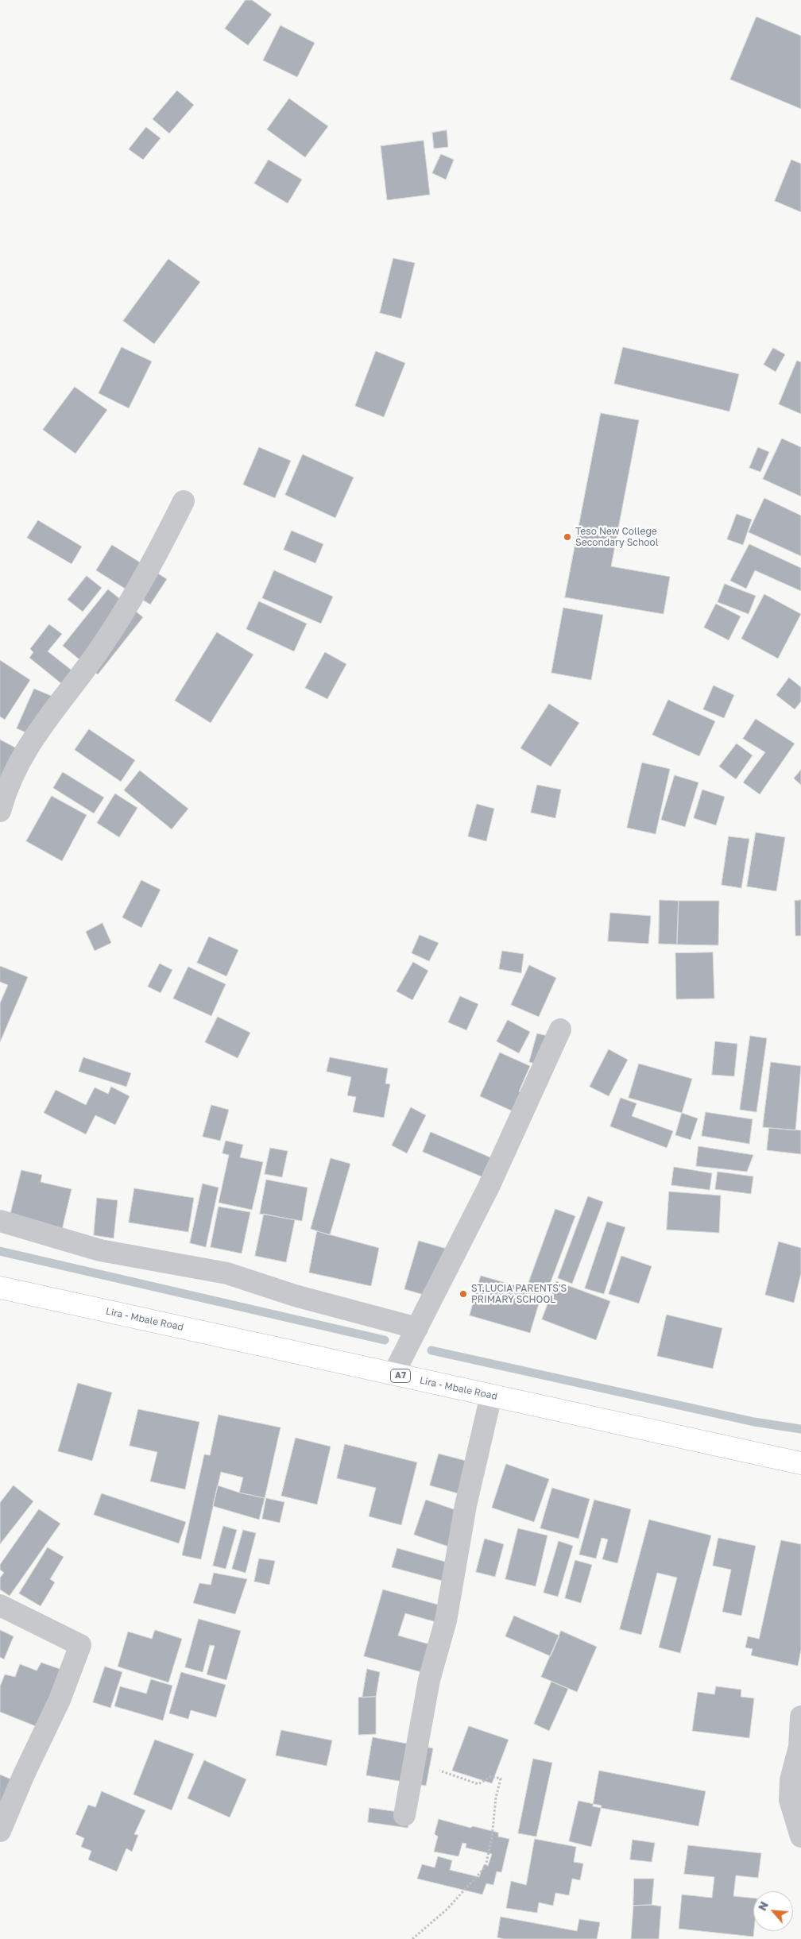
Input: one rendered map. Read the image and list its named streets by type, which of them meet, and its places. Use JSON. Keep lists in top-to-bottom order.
{
  "streets": {
    "main road": ["Lira - Mbale Road", "A7"]
  },
  "places": ["Teso New College Secondary School", "ST.LUCIA PARENTS'S PRIMARY SCHOOL"],
  "north": "top left"
}
